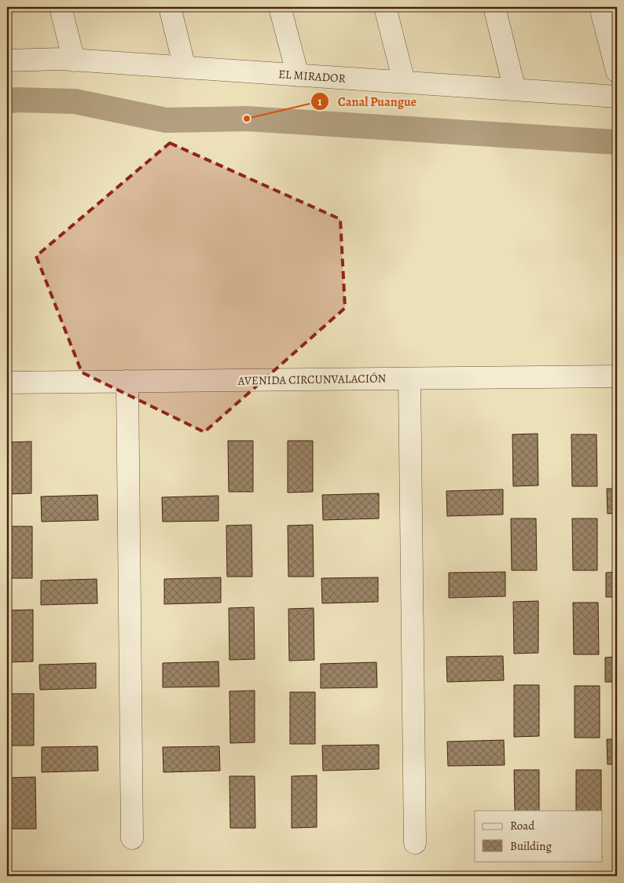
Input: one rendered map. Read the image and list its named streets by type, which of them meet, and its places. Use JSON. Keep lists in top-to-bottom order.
{
  "streets": {
    "street": ["EL MIRADOR", "AVENIDA CIRCUNVALACIÓN"]
  },
  "places": ["Canal Puangue"],
  "legend": ["Road", "Building"]
}
